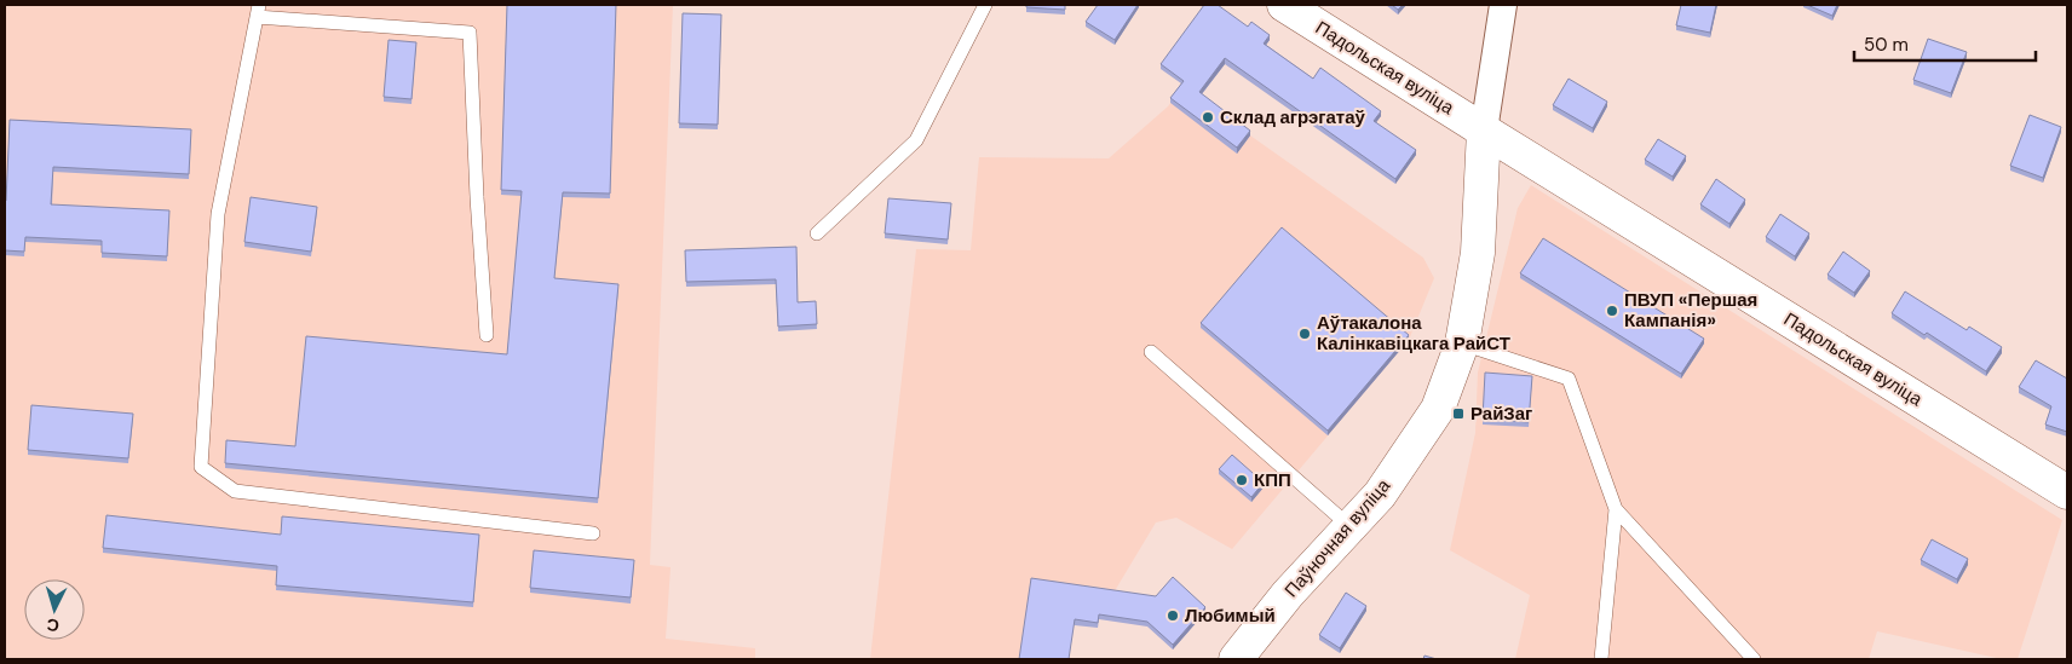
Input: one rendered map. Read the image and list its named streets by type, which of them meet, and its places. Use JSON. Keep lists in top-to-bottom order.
{
  "streets": {
    "main road": ["Падольская вуліца", "Паўночная вуліца"]
  },
  "crossings": [
    ["Падольская вуліца", "Паўночная вуліца"]
  ],
  "places": {
    "other": [
      "Склад агрэгатаў",
      "ПВУП «Першая Кампанія»",
      "Аўтакалона Калінкавіцкага РайСТ",
      "КПП",
      "Любимый"
    ],
    "transit": ["РайЗаг"]
  },
  "scale_bar": "50 m",
  "north": "bottom"
}
